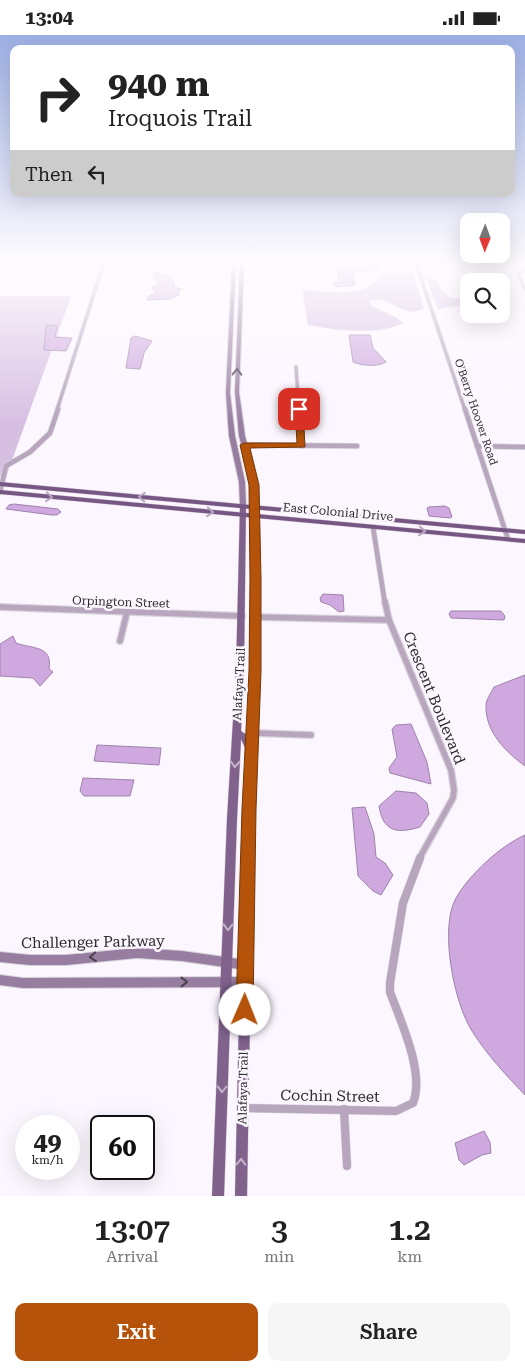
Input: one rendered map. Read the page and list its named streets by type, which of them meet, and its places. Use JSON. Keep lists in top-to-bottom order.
{
  "streets": {
    "highway": ["East Colonial Drive"],
    "main road": ["Alafaya Trail", "Challenger Parkway"],
    "street": [
      "O'Berry Hoover Road",
      "Orpington Street",
      "Crescent Boulevard",
      "Cochin Street"
    ]
  },
  "crossings": [
    ["O'Berry Hoover Road", "East Colonial Drive"],
    ["East Colonial Drive", "Alafaya Trail"],
    ["East Colonial Drive", "Crescent Boulevard"],
    ["Orpington Street", "Alafaya Trail"],
    ["Alafaya Trail", "Challenger Parkway"],
    ["Alafaya Trail", "Cochin Street"],
    ["Crescent Boulevard", "Cochin Street"]
  ],
  "north": "bottom",
  "page": {
    "status": "13:04",
    "turn": ["940 m", "Iroquois Trail"],
    "then": "Then",
    "speed": "49 km/h",
    "limit": "60",
    "eta": [
      "13:07",
      "Arrival",
      "3",
      "min",
      "1.2",
      "km"
    ],
    "buttons": ["Exit", "Share"]
  }
}
